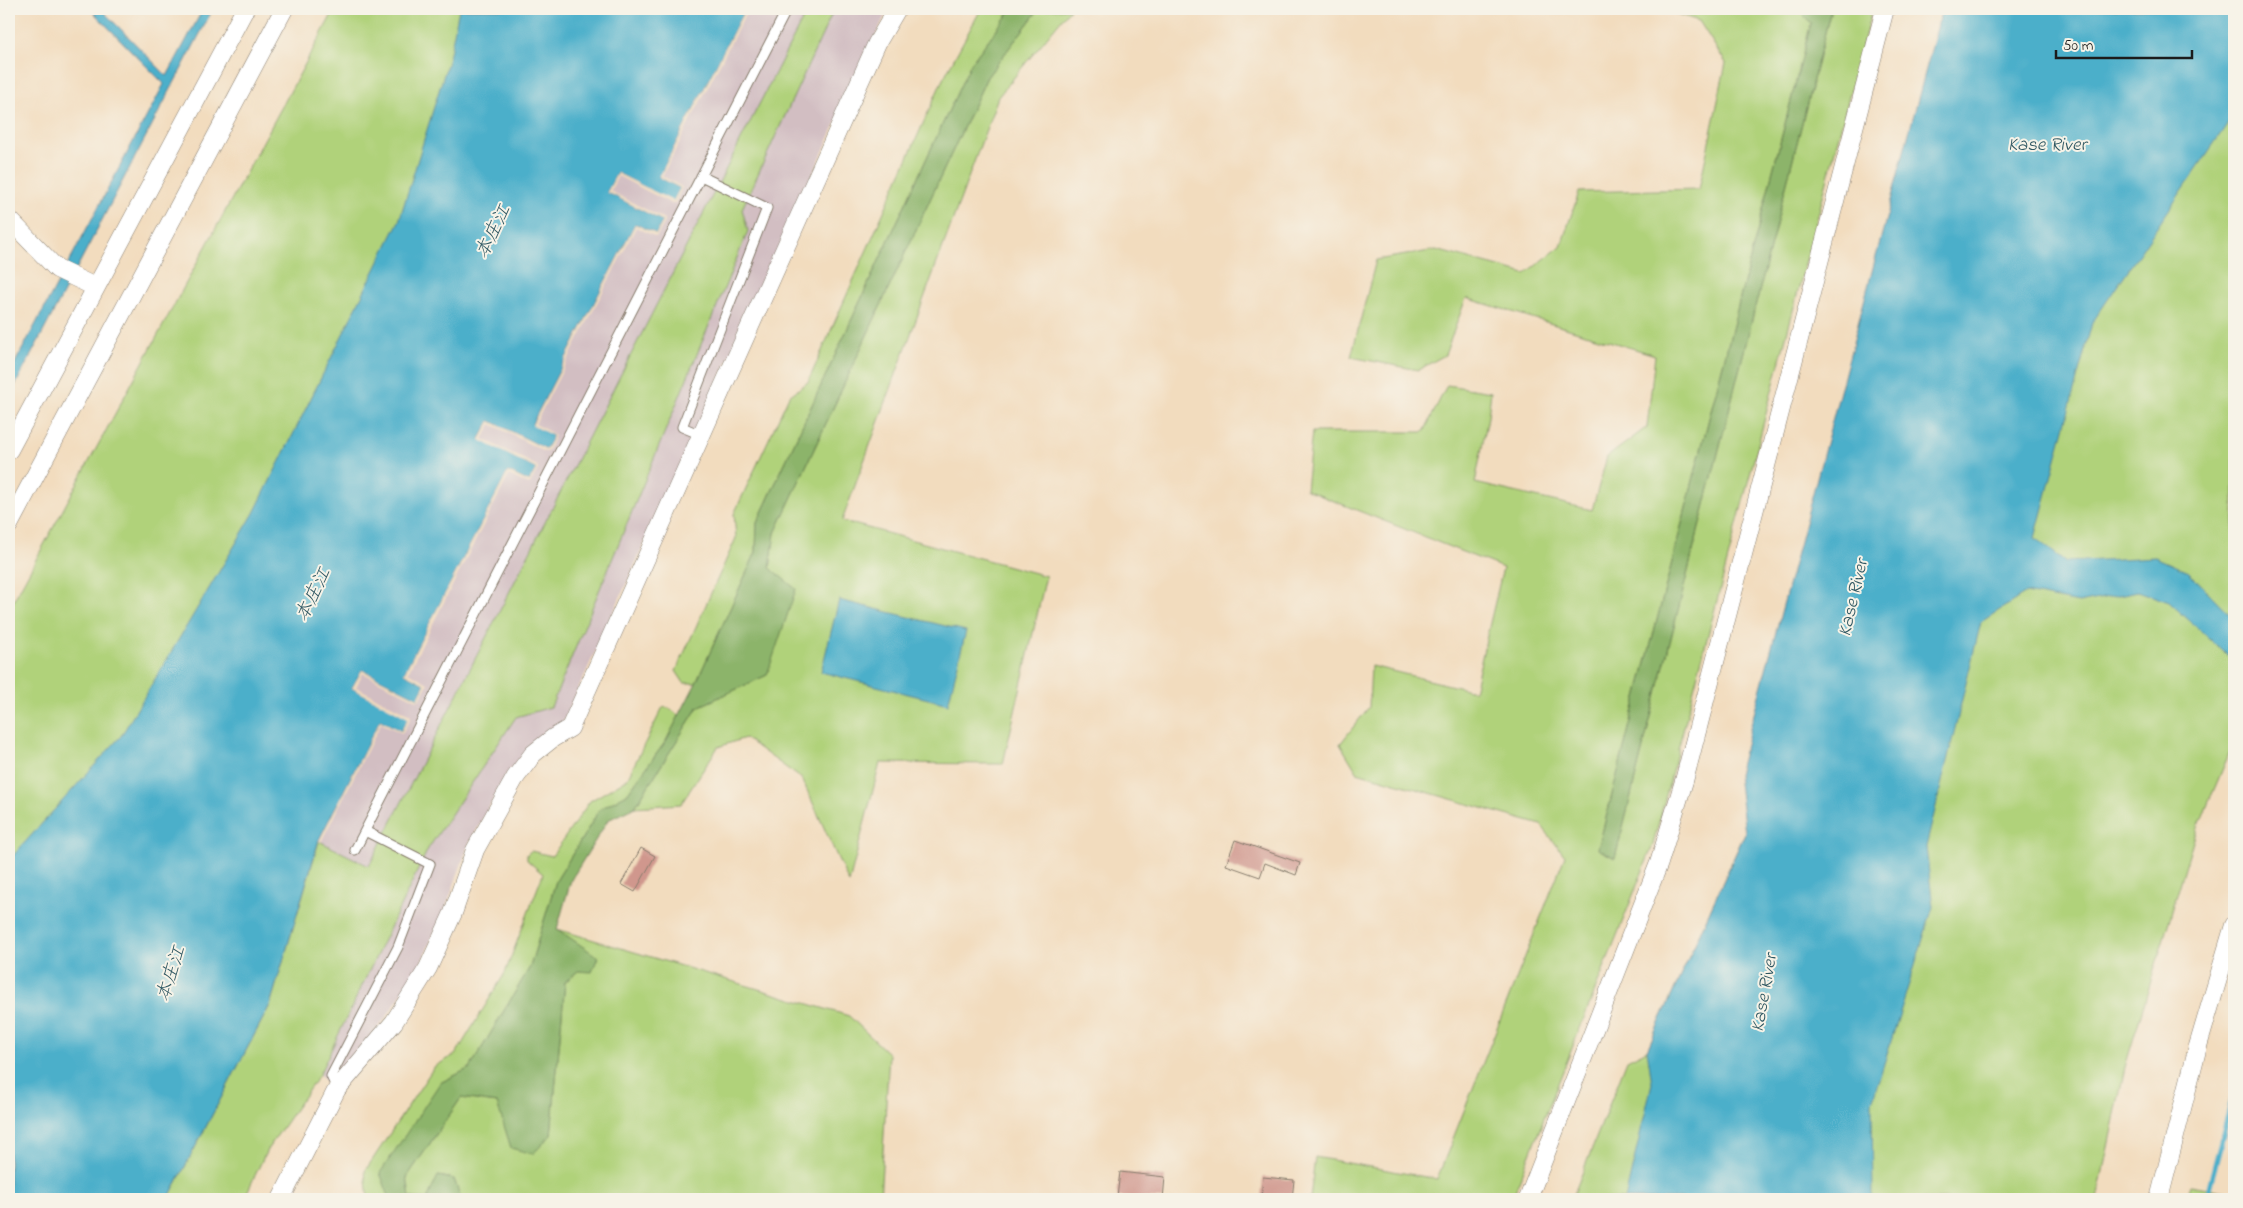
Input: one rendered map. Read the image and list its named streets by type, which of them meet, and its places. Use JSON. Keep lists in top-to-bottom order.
{
  "water": ["Kase River", "本庄江"],
  "scale_bar": "50 m"
}
